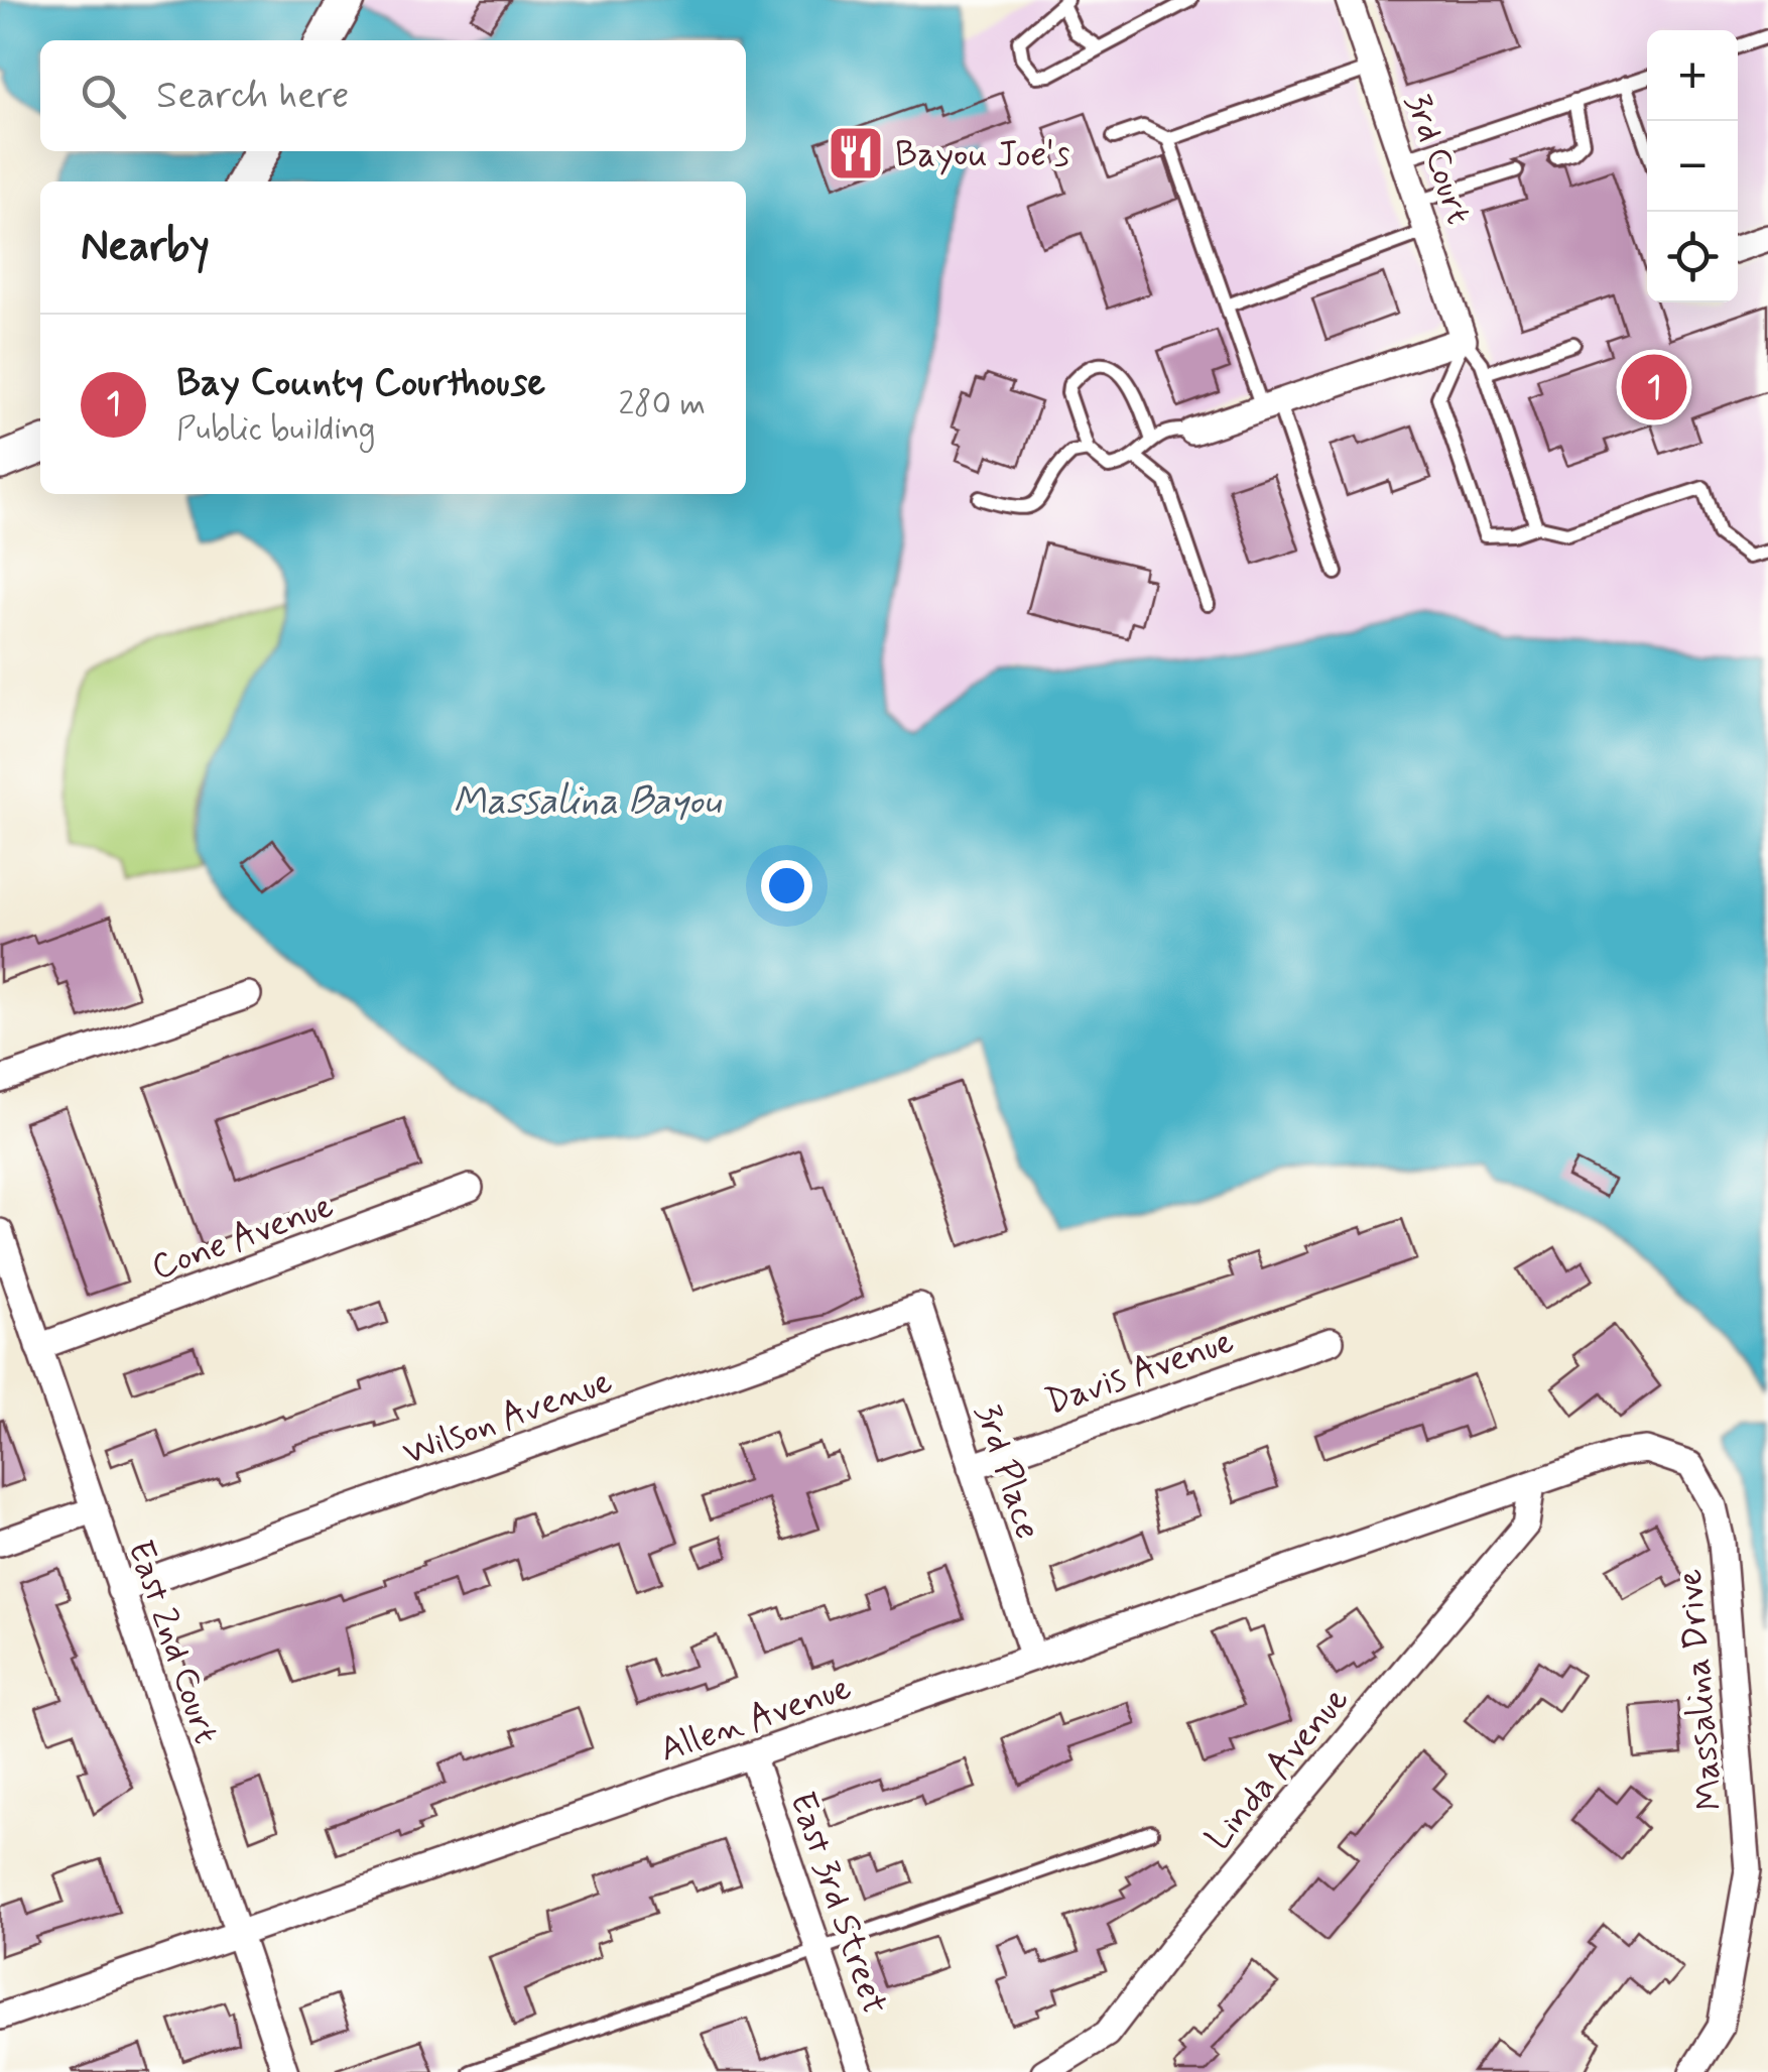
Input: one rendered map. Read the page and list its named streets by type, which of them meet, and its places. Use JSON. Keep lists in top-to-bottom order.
{
  "streets": {
    "street": [
      "3rd Court",
      "Cone Avenue",
      "Davis Avenue",
      "Wilson Avenue",
      "3rd Place",
      "East 2nd Court",
      "Massalina Drive",
      "Allen Avenue",
      "Linda Avenue",
      "East 3rd Street"
    ]
  },
  "crossings": [
    ["Cone Avenue", "East 2nd Court"],
    ["Davis Avenue", "3rd Place"],
    ["Wilson Avenue", "3rd Place"],
    ["Wilson Avenue", "East 2nd Court"],
    ["3rd Place", "Allen Avenue"],
    ["East 2nd Court", "Allen Avenue"],
    ["Massalina Drive", "Allen Avenue"],
    ["Massalina Drive", "Linda Avenue"],
    ["Allen Avenue", "Linda Avenue"],
    ["Allen Avenue", "East 3rd Street"]
  ],
  "water": ["Massalina Bayou"],
  "places": {
    "restaurant": ["Bayou Joe's"]
  },
  "page": {
    "map_buttons": ["+", "−"],
    "search": "Search here",
    "heading": "Nearby",
    "list": [
      {
        "mark": "1",
        "name": "Bay County Courthouse",
        "note": "Public building",
        "value": "280 m"
      }
    ],
    "pins": "1"
  }
}
